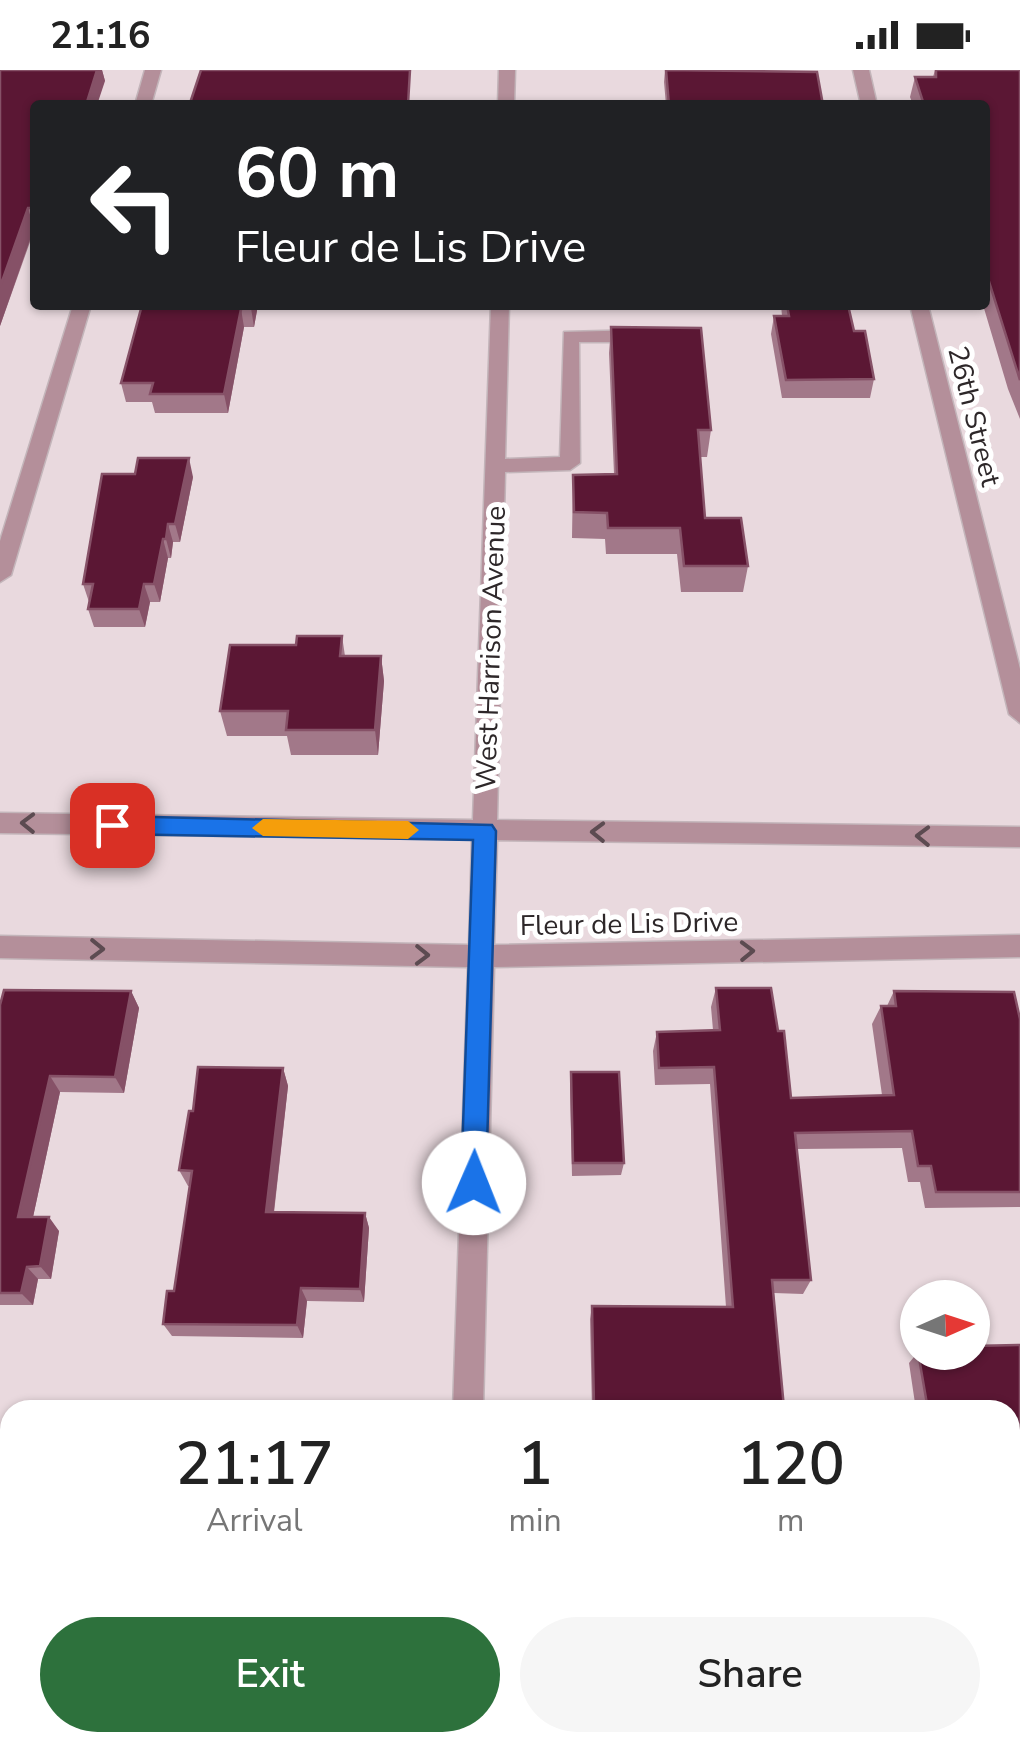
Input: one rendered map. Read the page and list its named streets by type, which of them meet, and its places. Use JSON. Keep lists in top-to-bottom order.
{
  "streets": {
    "street": ["26th Street", "West Harrison Avenue", "Fleur de Lis Drive"]
  },
  "crossings": [
    ["West Harrison Avenue", "Fleur de Lis Drive"]
  ],
  "north": "right",
  "page": {
    "status": "21:16",
    "turn": ["60 m", "Fleur de Lis Drive"],
    "eta": [
      "21:17",
      "Arrival",
      "1",
      "min",
      "120",
      "m"
    ],
    "buttons": ["Exit", "Share"]
  }
}
